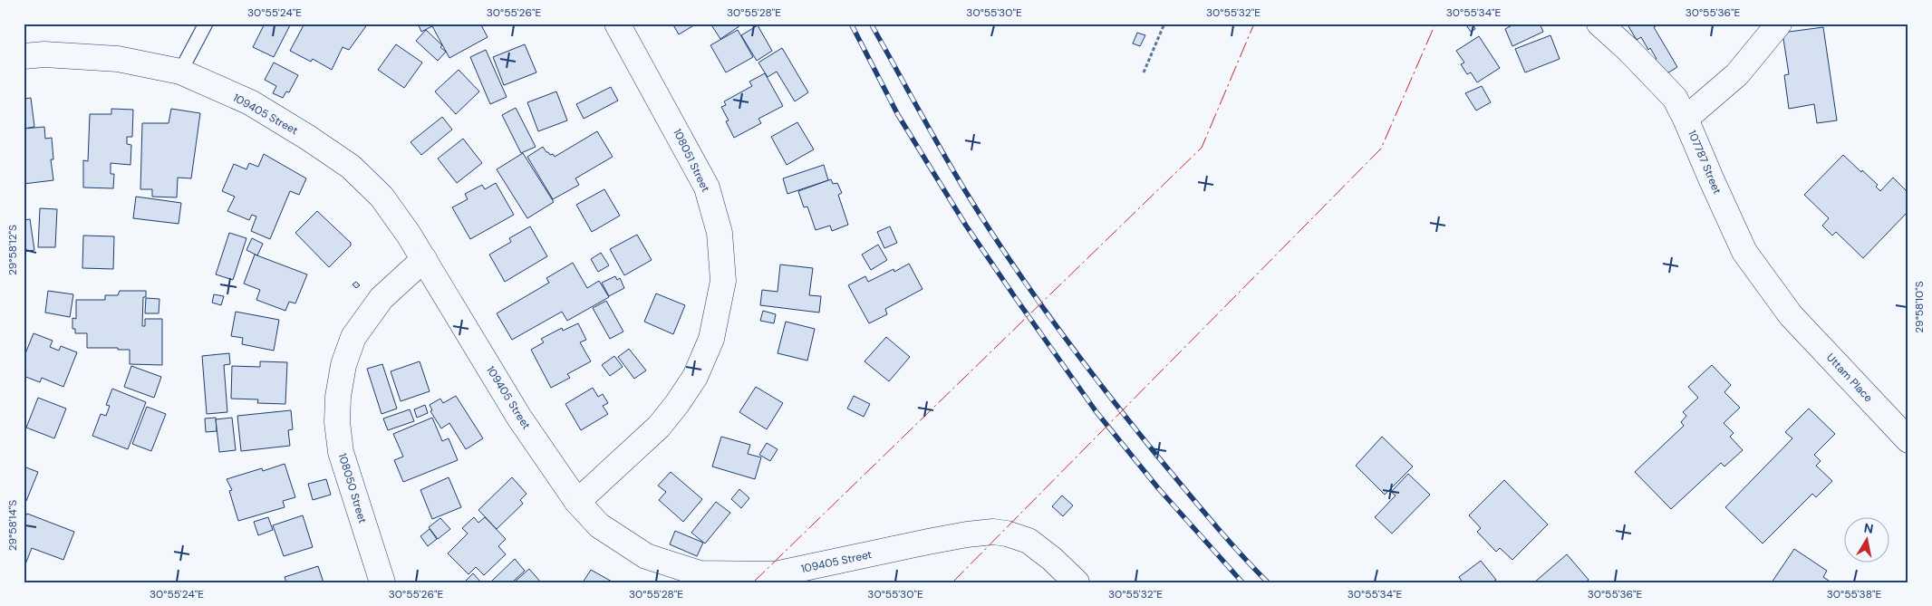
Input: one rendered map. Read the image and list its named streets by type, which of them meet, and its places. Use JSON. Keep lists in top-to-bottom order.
{
  "streets": {
    "street": [
      "109405 Street",
      "108051 Street",
      "107787 Street",
      "Uttam Place",
      "108050 Street"
    ]
  },
  "crossings": [
    ["109405 Street", "108051 Street"],
    ["109405 Street", "108050 Street"],
    ["107787 Street", "Uttam Place"]
  ],
  "north": "top",
  "coordinates": [
    "30°55'24\"E",
    "30°55'26\"E",
    "30°55'28\"E",
    "30°55'30\"E",
    "30°55'32\"E",
    "30°55'34\"E",
    "30°55'36\"E",
    "29°58'12\"S",
    "29°58'10\"S",
    "29°58'14\"S",
    "30°55'38\"E"
  ]
}
